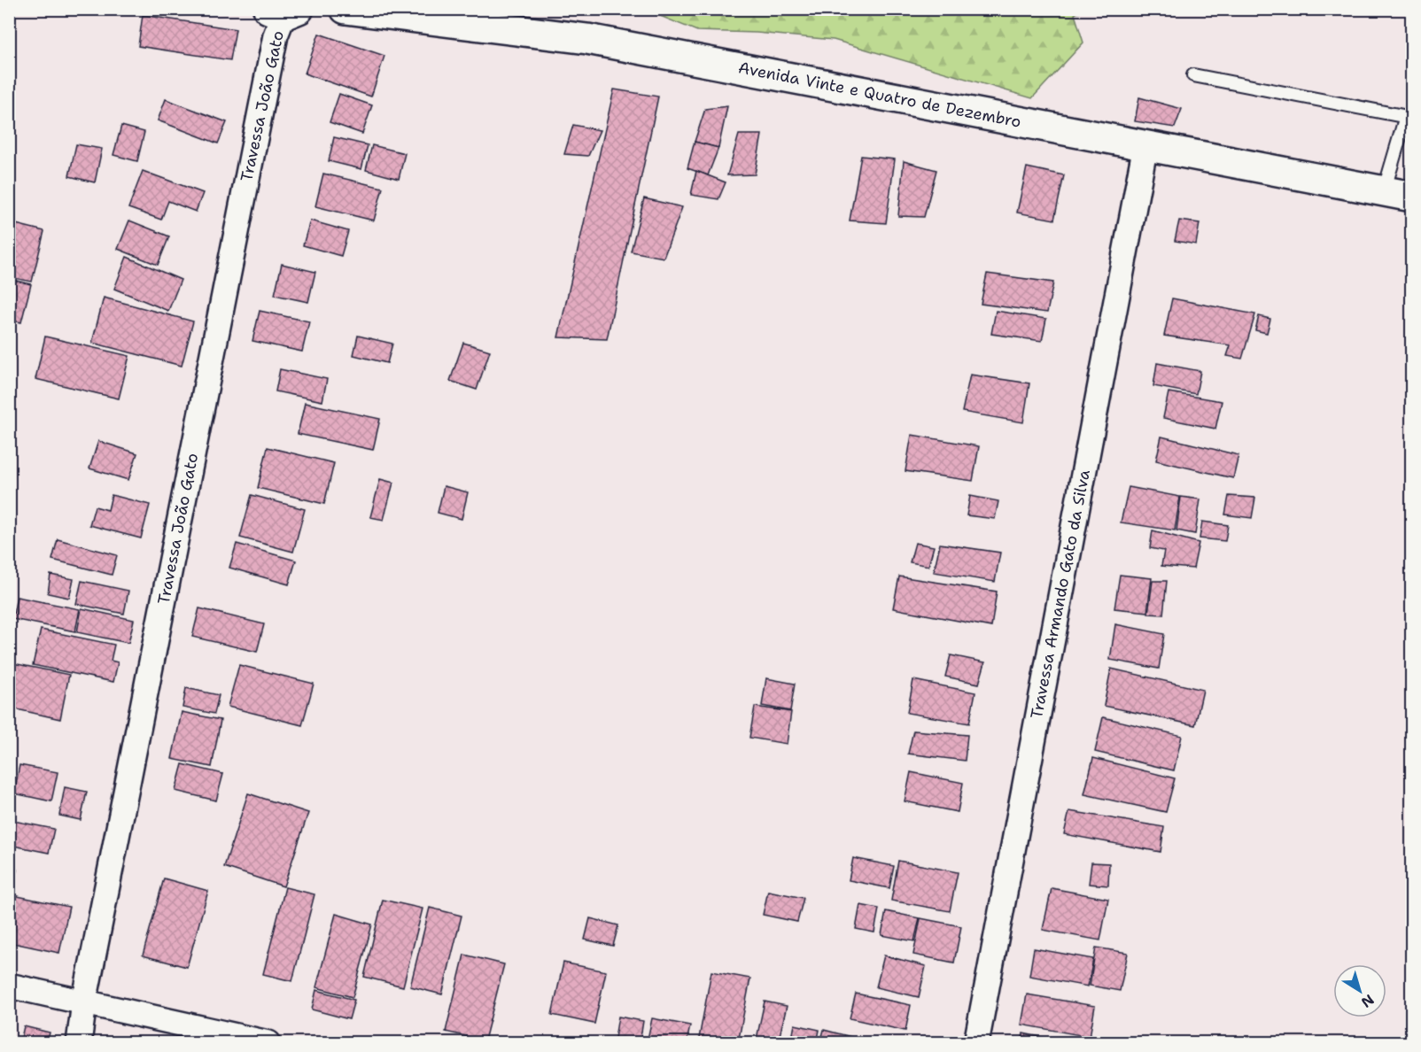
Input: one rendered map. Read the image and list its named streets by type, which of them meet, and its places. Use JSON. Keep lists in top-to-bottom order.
{
  "streets": {
    "street": ["Avenida Vinte e Quatro de Dezembro", "Travessa João Gato", "Travessa Armando Gato da Silva"]
  },
  "crossings": [
    ["Avenida Vinte e Quatro de Dezembro", "Travessa Armando Gato da Silva"]
  ],
  "north": "bottom right"
}
